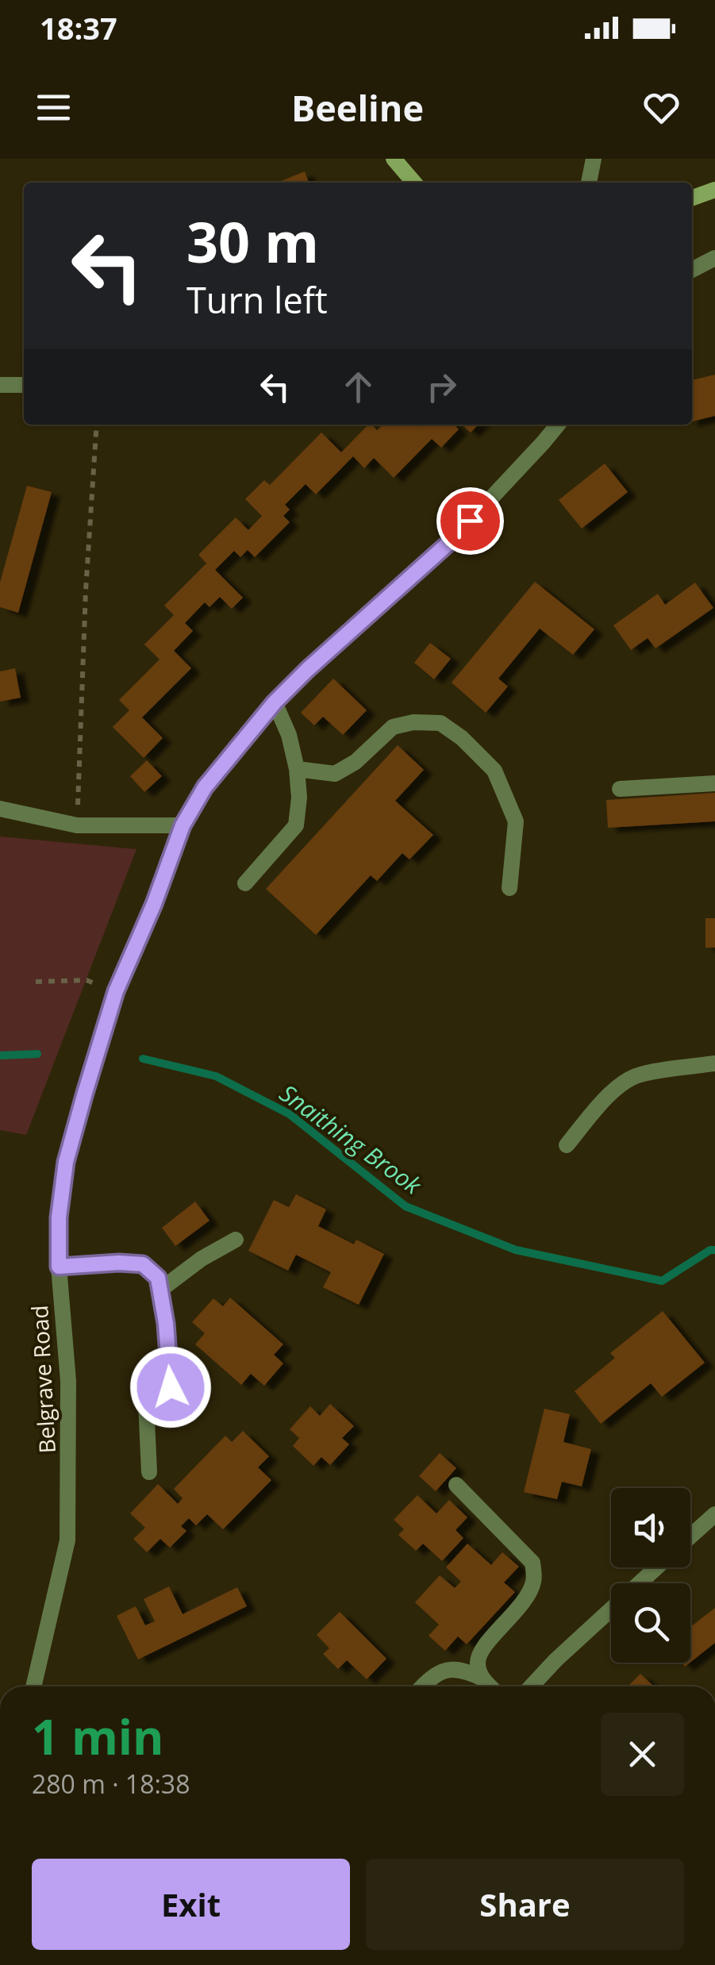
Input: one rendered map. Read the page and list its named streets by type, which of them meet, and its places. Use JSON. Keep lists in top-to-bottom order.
{
  "streets": {
    "street": ["Belgrave Road"]
  },
  "water": ["Snaithing Brook"],
  "page": {
    "status": "18:37",
    "header": "Beeline",
    "turn": ["30 m", "Turn left"],
    "heading": ["1 min", "280 m · 18:38"],
    "buttons": ["Exit", "Share"]
  }
}
